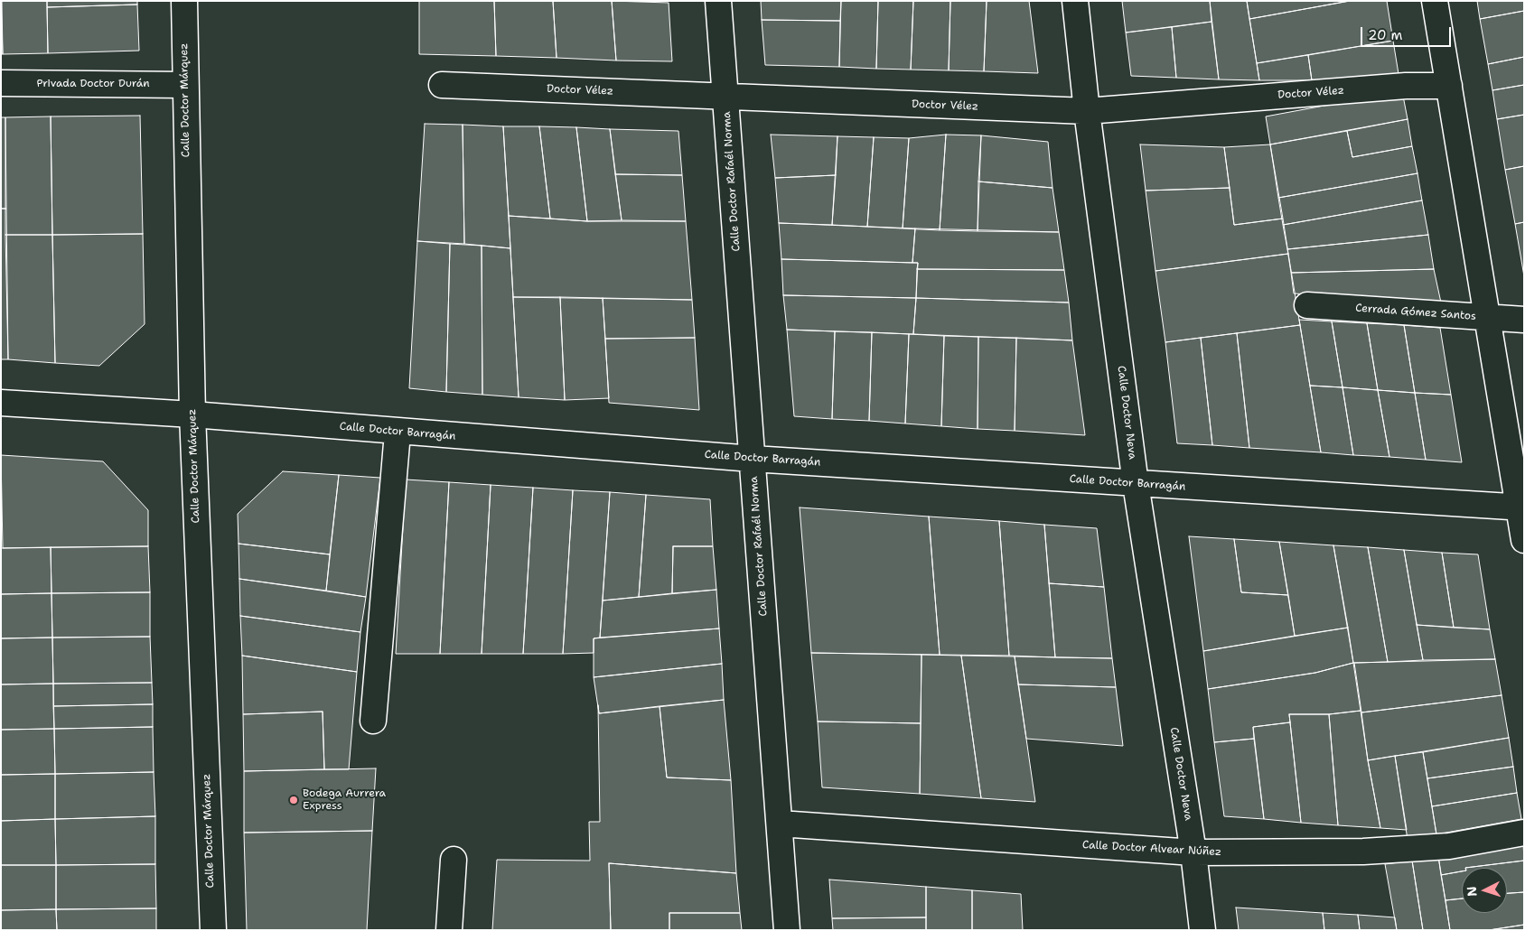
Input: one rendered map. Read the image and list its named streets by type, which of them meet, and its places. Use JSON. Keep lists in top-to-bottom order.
{
  "streets": {
    "street": [
      "Privada Doctor Durán",
      "Doctor Vélez",
      "Calle Doctor Márquez",
      "Calle Doctor Rafaél Norma",
      "Cerrada Gómez Santos",
      "Calle Doctor Neva",
      "Calle Doctor Barragán",
      "Calle Doctor Alvear Núñez"
    ]
  },
  "crossings": [
    ["Privada Doctor Durán", "Calle Doctor Márquez"],
    ["Doctor Vélez", "Calle Doctor Rafaél Norma"],
    ["Doctor Vélez", "Calle Doctor Neva"],
    ["Calle Doctor Márquez", "Calle Doctor Barragán"],
    ["Calle Doctor Rafaél Norma", "Calle Doctor Barragán"],
    ["Calle Doctor Rafaél Norma", "Calle Doctor Alvear Núñez"],
    ["Calle Doctor Neva", "Calle Doctor Barragán"],
    ["Calle Doctor Neva", "Calle Doctor Alvear Núñez"]
  ],
  "places": ["Bodega Aurrera Express"],
  "scale_bar": "20 m",
  "north": "left"
}
